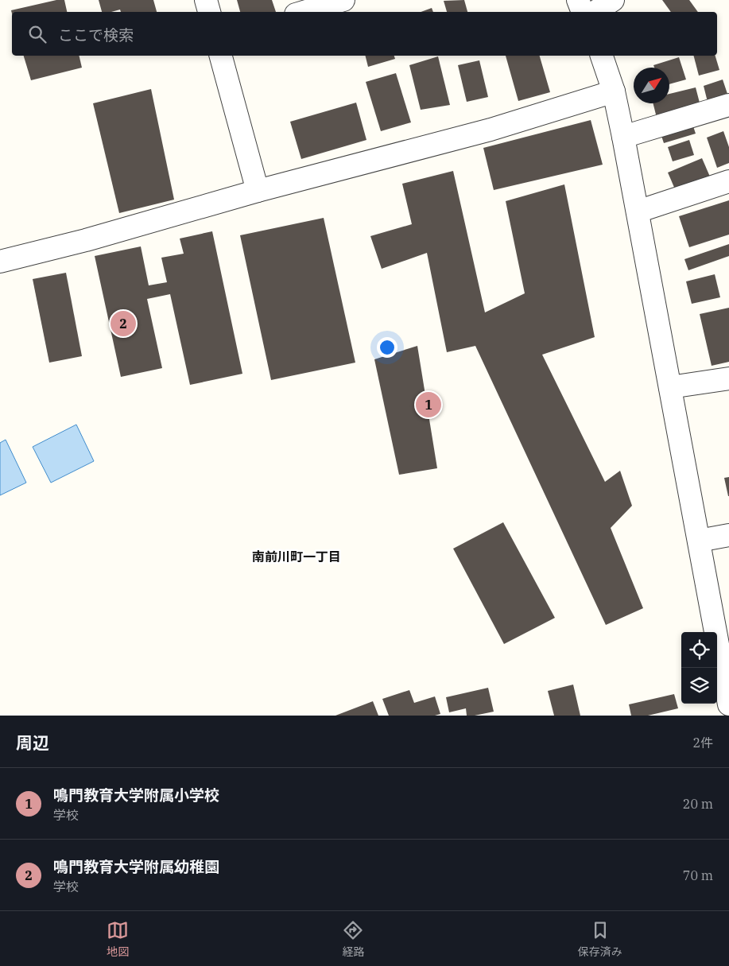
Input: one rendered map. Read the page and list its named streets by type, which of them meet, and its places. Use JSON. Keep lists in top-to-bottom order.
{
  "districts": ["南前川町一丁目"],
  "north": "top right",
  "page": {
    "search": "ここで検索",
    "pins": ["2", "1"],
    "heading": ["周辺", "2件"],
    "list": [
      {
        "mark": "1",
        "name": "鳴門教育大学附属小学校",
        "note": "学校",
        "value": "20 m"
      },
      {
        "mark": "2",
        "name": "鳴門教育大学附属幼稚園",
        "note": "学校",
        "value": "70 m"
      }
    ],
    "nav": ["地図", "経路", "保存済み"]
  }
}
